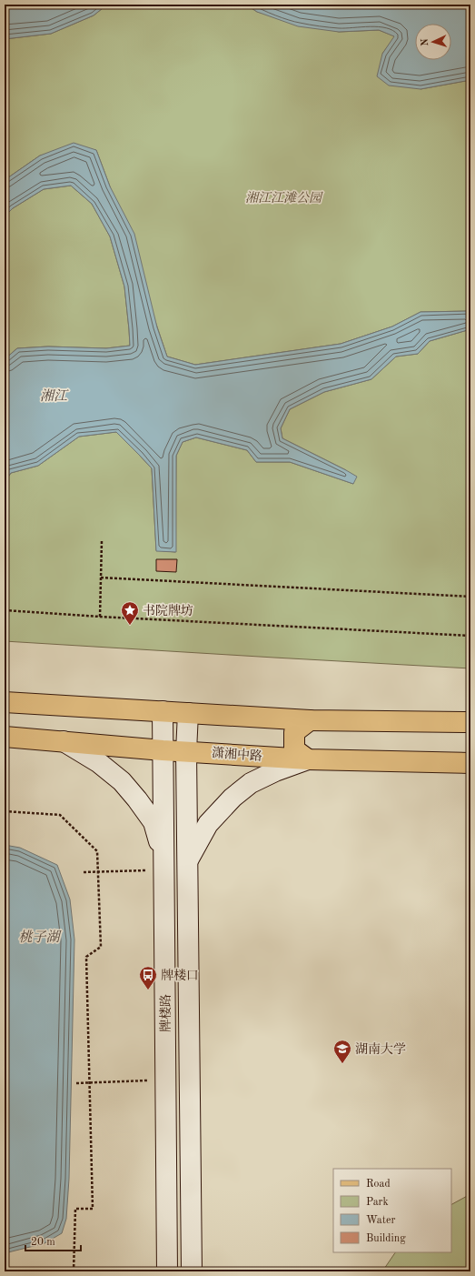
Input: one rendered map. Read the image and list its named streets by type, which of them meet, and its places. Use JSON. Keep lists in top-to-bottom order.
{
  "streets": {
    "main road": ["潇湘中路", "牌楼路"]
  },
  "crossings": [
    ["潇湘中路", "牌楼路"]
  ],
  "water": ["湘江", "桃子湖"],
  "parks": ["湘江江滩公园"],
  "places": {
    "place": ["书院牌坊"],
    "bus stop": ["牌楼口"],
    "school or university": ["湖南大学"]
  },
  "legend": [
    "Road",
    "Park",
    "Water",
    "Building"
  ],
  "scale_bar": "20 m",
  "north": "left"
}
